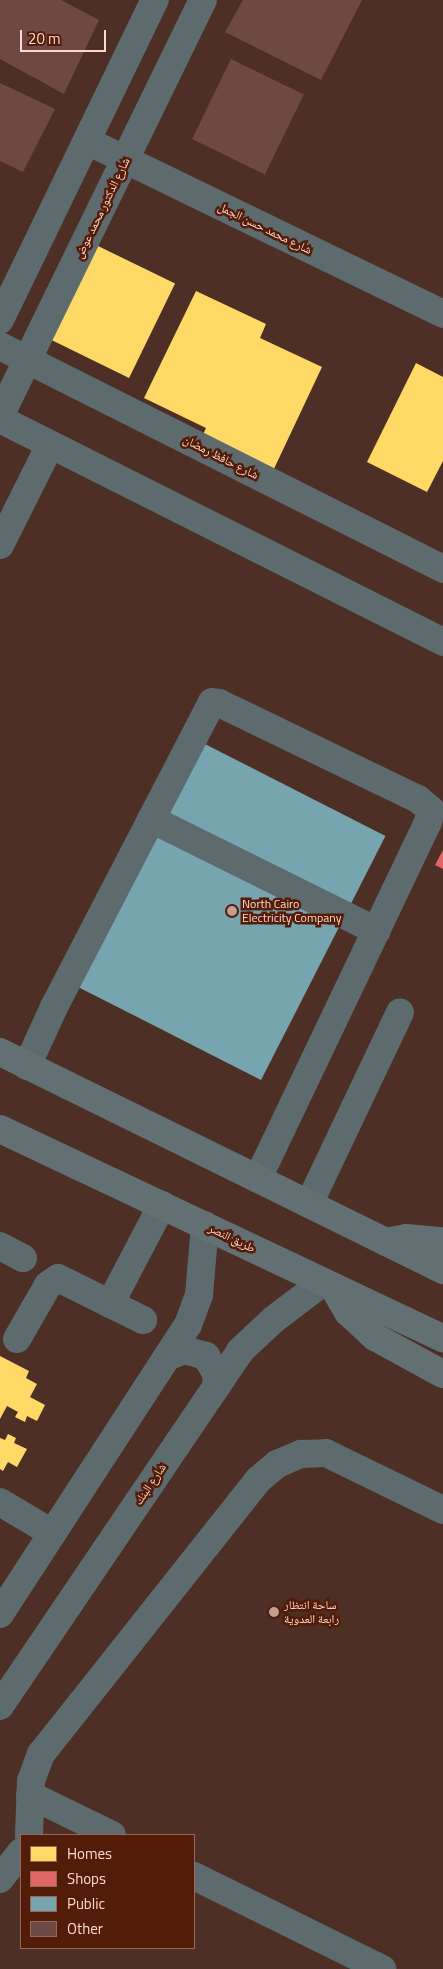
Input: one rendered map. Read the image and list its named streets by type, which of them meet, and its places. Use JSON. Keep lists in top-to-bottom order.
{
  "streets": {
    "highway": ["طريق النصر"],
    "street": [
      "شارع الدكتور محمد عوض",
      "شارع محمد حسن الجمل",
      "شارع حافظ رمضان",
      "شارع البنك"
    ]
  },
  "crossings": [
    ["شارع الدكتور محمد عوض", "شارع محمد حسن الجمل"],
    ["شارع الدكتور محمد عوض", "شارع حافظ رمضان"],
    ["طريق النصر", "شارع البنك"]
  ],
  "places": ["North Cairo Electricity Company", "ساحة انتظار رابعة العدوية"],
  "legend": [
    "Homes",
    "Shops",
    "Public",
    "Other"
  ],
  "scale_bar": "20 m"
}
